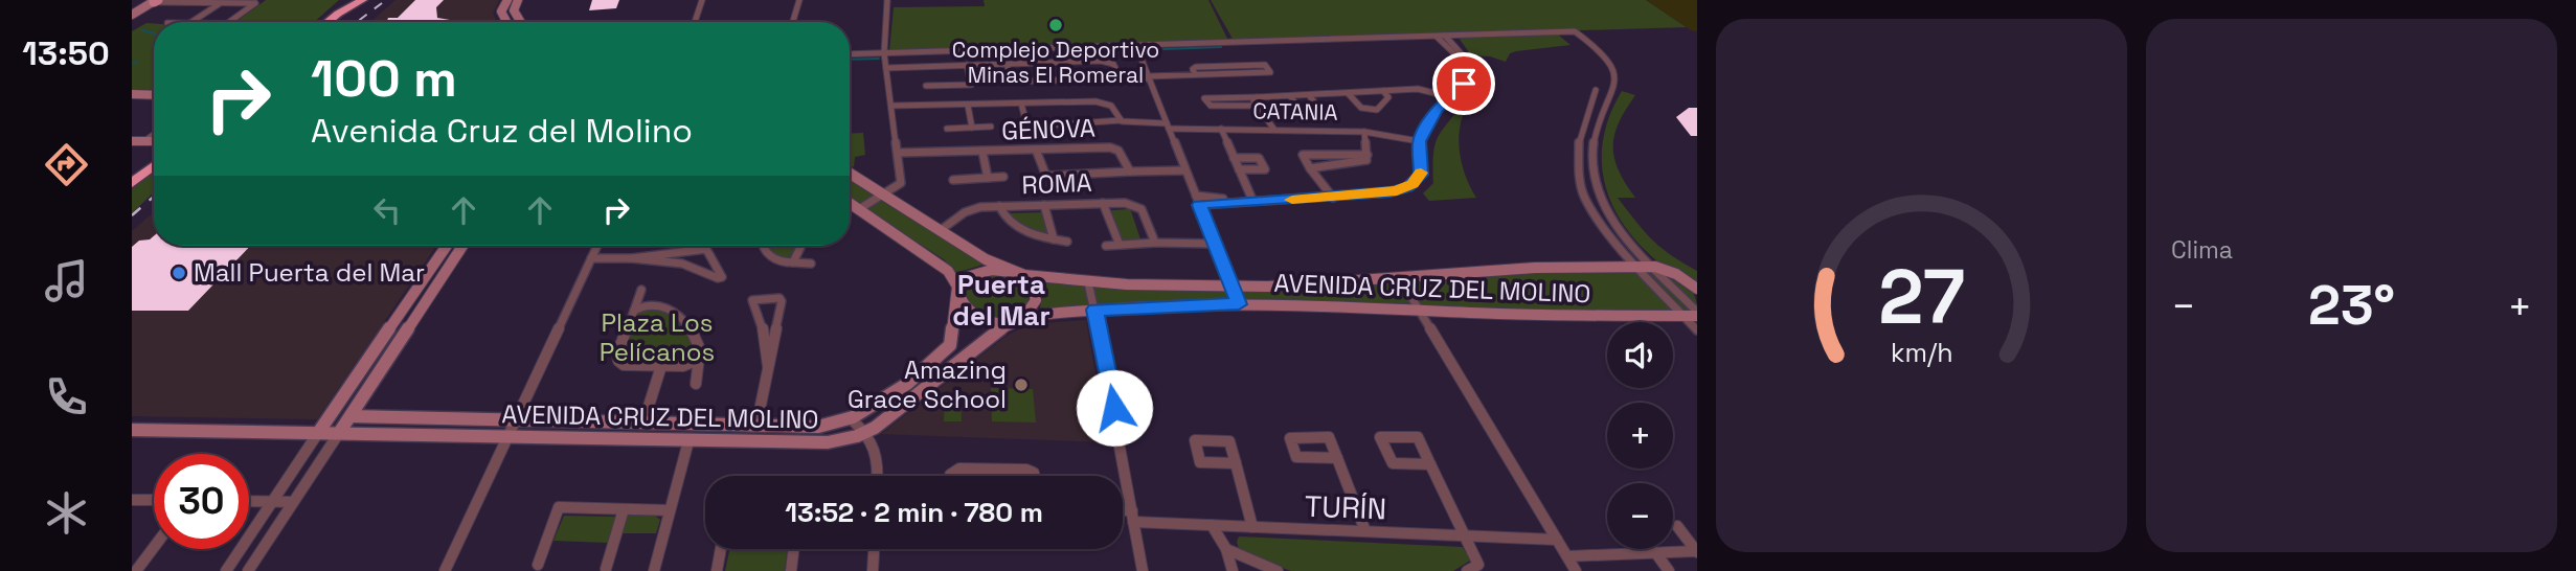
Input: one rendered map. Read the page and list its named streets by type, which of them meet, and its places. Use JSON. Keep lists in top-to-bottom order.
{
  "streets": {
    "street": [
      "CATANIA",
      "GÉNOVA",
      "ROMA",
      "AVENIDA CRUZ DEL MOLINO",
      "TURÍN"
    ]
  },
  "districts": ["Puerta del Mar"],
  "parks": ["Plaza Los Pelícanos"],
  "places": ["Complejo Deportivo Minas El Romeral", "Mall Puerta del Mar", "Amazing Grace School"],
  "page": {
    "tabs": "13:50",
    "tile": "Clima",
    "turn": ["100 m", "Avenida Cruz del Molino"],
    "heat": ["−", "23°", "+"],
    "map_buttons": ["+", "−"],
    "limit": "30",
    "trip": "13:52 · 2 min · 780 m",
    "gauge": ["27", "km/h"]
  }
}
